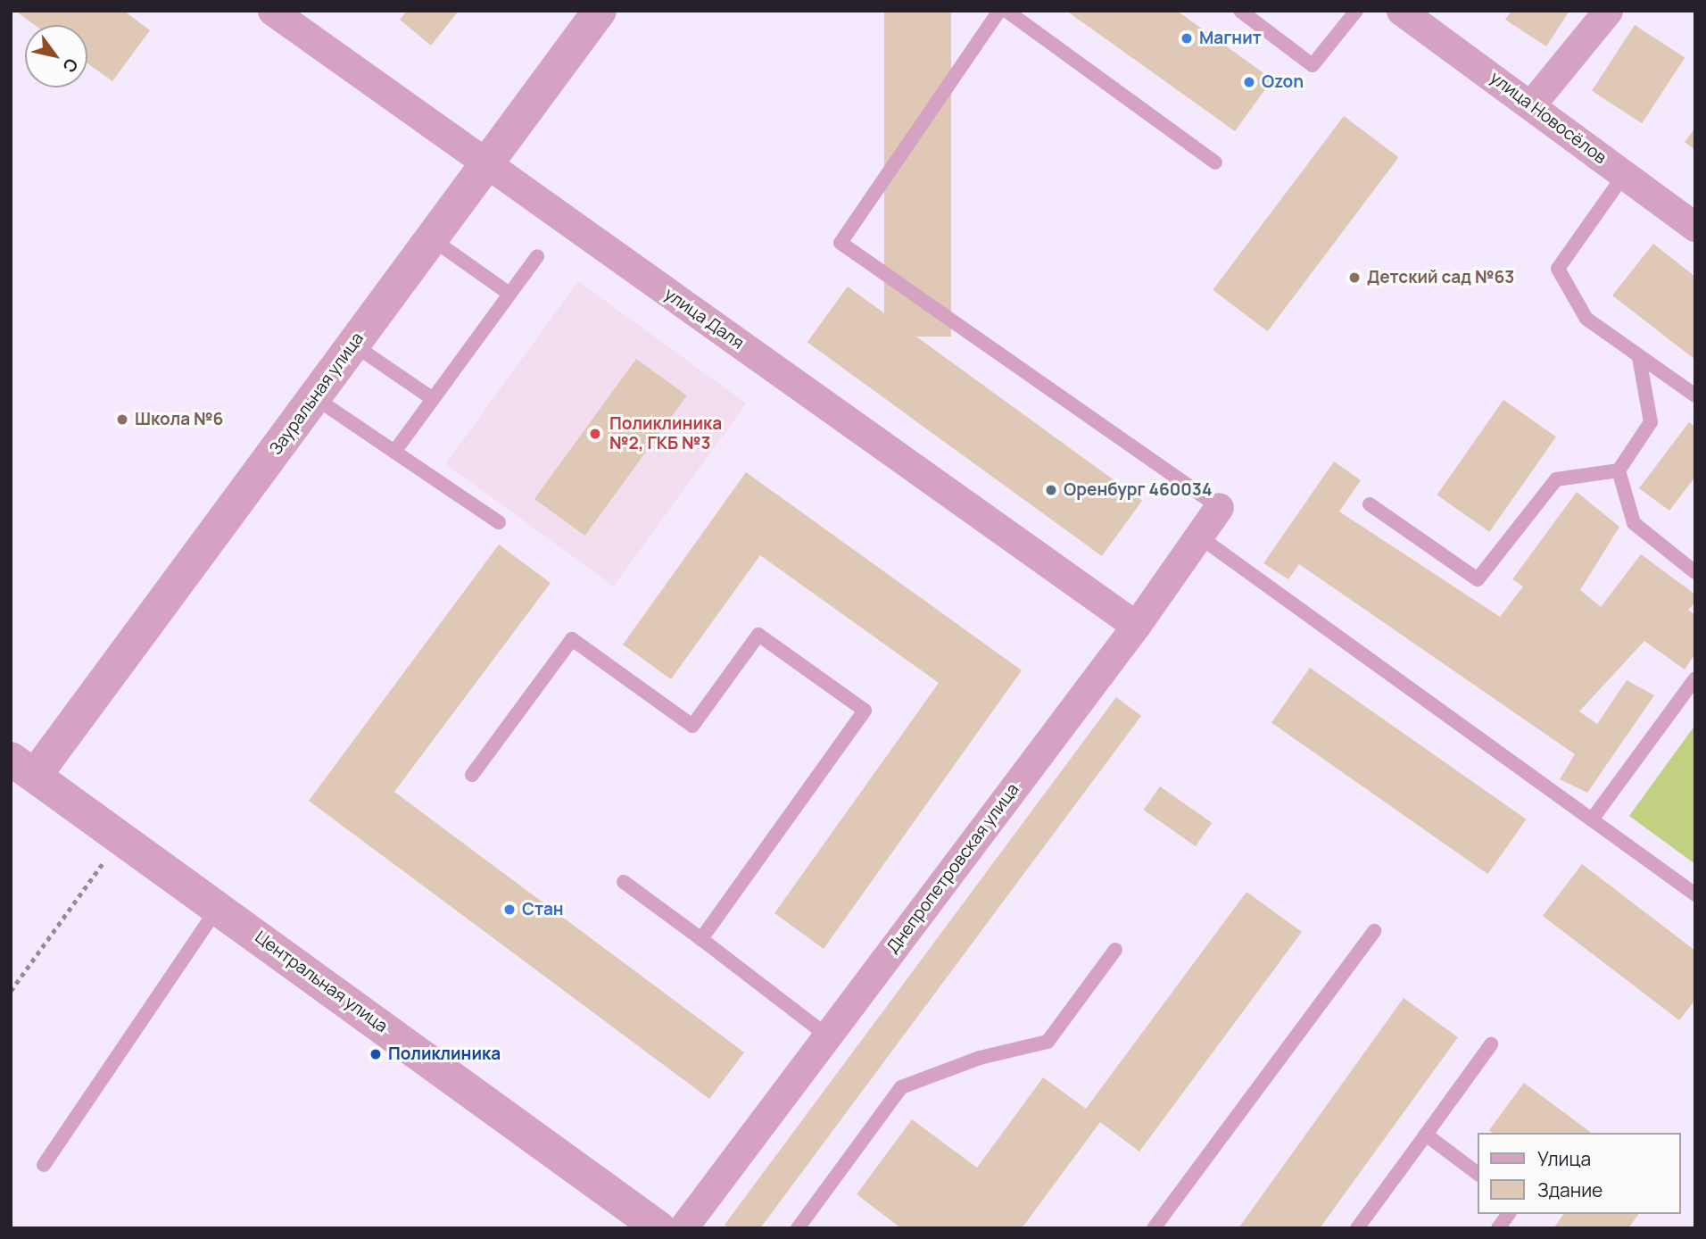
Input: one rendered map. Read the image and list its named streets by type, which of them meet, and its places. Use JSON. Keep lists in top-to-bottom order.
{
  "streets": {
    "street": [
      "улица Новосёлов",
      "улица Даля",
      "Зауральная улица",
      "Днепропетровская улица",
      "Центральная улица"
    ]
  },
  "crossings": [
    ["улица Даля", "Зауральная улица"],
    ["улица Даля", "Днепропетровская улица"],
    ["Зауральная улица", "Центральная улица"]
  ],
  "places": [
    "Магнит",
    "Ozon",
    "Детский сад №63",
    "Школа №6",
    "Поликлиника №2, ГКБ №3",
    "Оренбург 460034",
    "Стан",
    "Поликлиника"
  ],
  "legend": ["Улица", "Здание"],
  "north": "bottom right"
}
